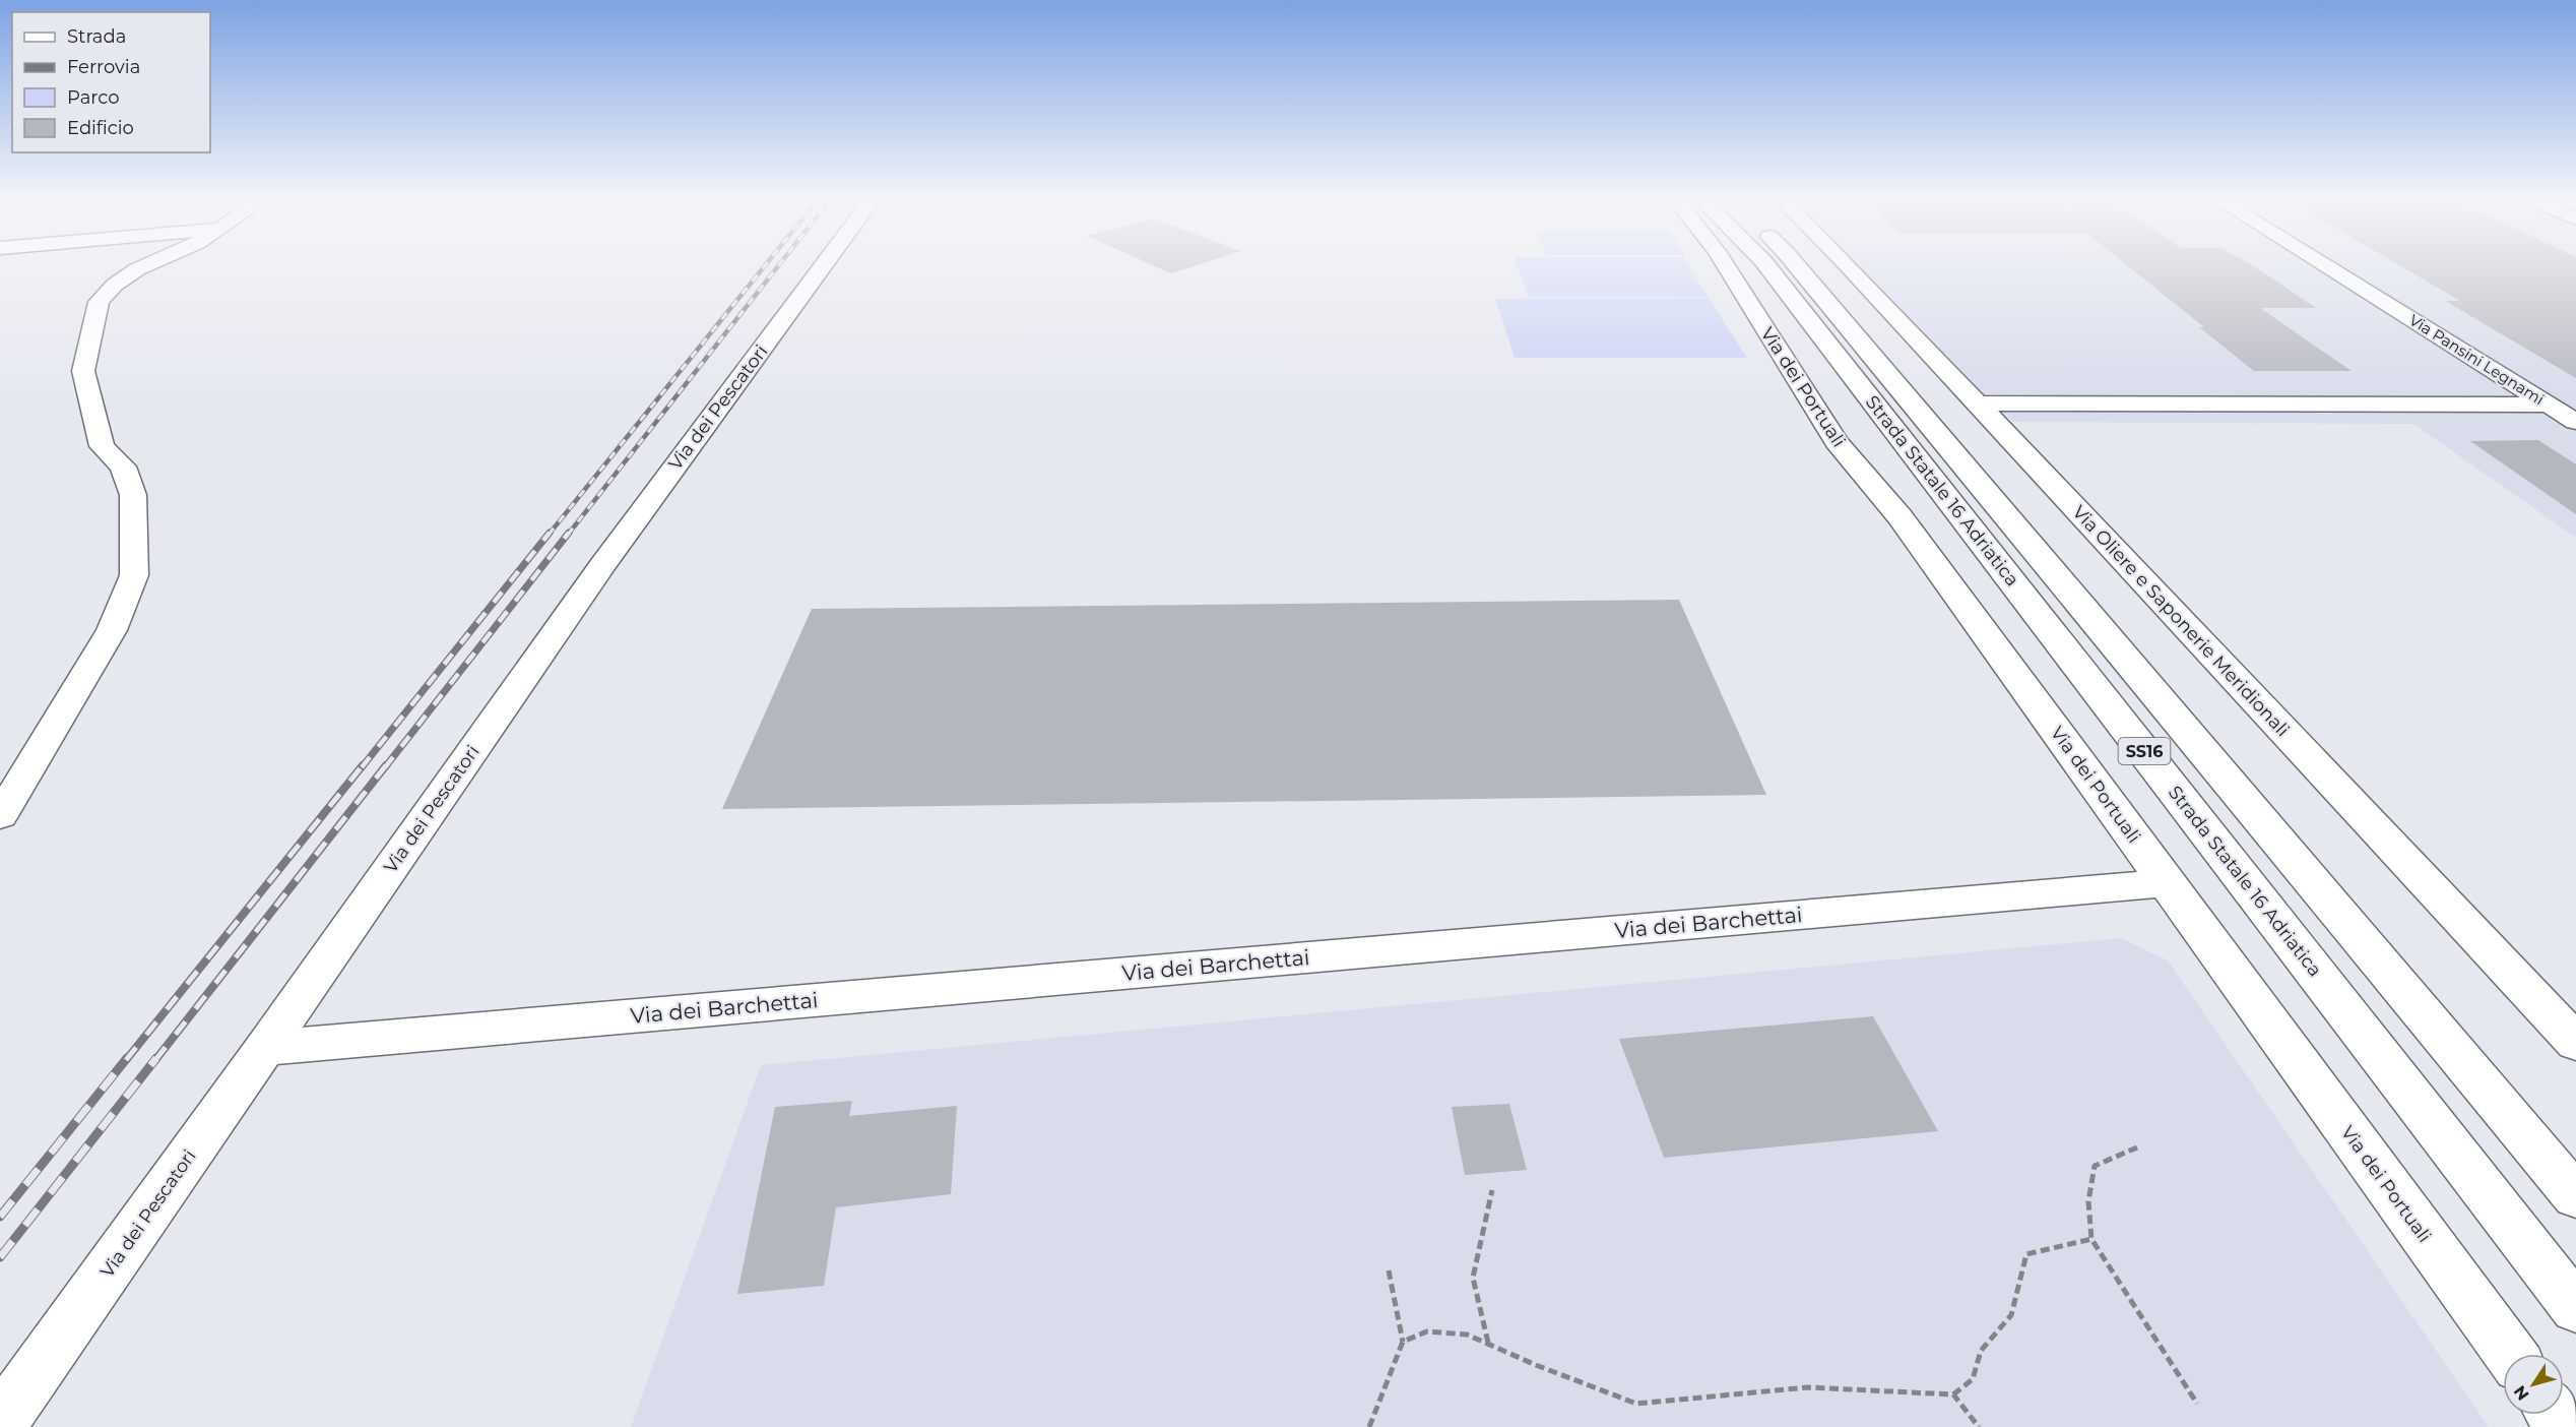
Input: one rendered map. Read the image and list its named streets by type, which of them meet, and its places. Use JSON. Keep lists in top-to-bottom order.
{
  "streets": {
    "main road": [
      "Via Pansini Legnami",
      "Via dei Portuali",
      "Via dei Pescatori",
      "Strada Statale 16 Adriatica",
      "Via Oliere e Saponerie Meridionali",
      "SS16",
      "Via dei Barchettai"
    ]
  },
  "crossings": [
    ["Via dei Portuali", "Via dei Barchettai"],
    ["Via dei Pescatori", "Via dei Barchettai"]
  ],
  "legend": [
    "Strada",
    "Ferrovia",
    "Parco",
    "Edificio"
  ],
  "north": "bottom left"
}
